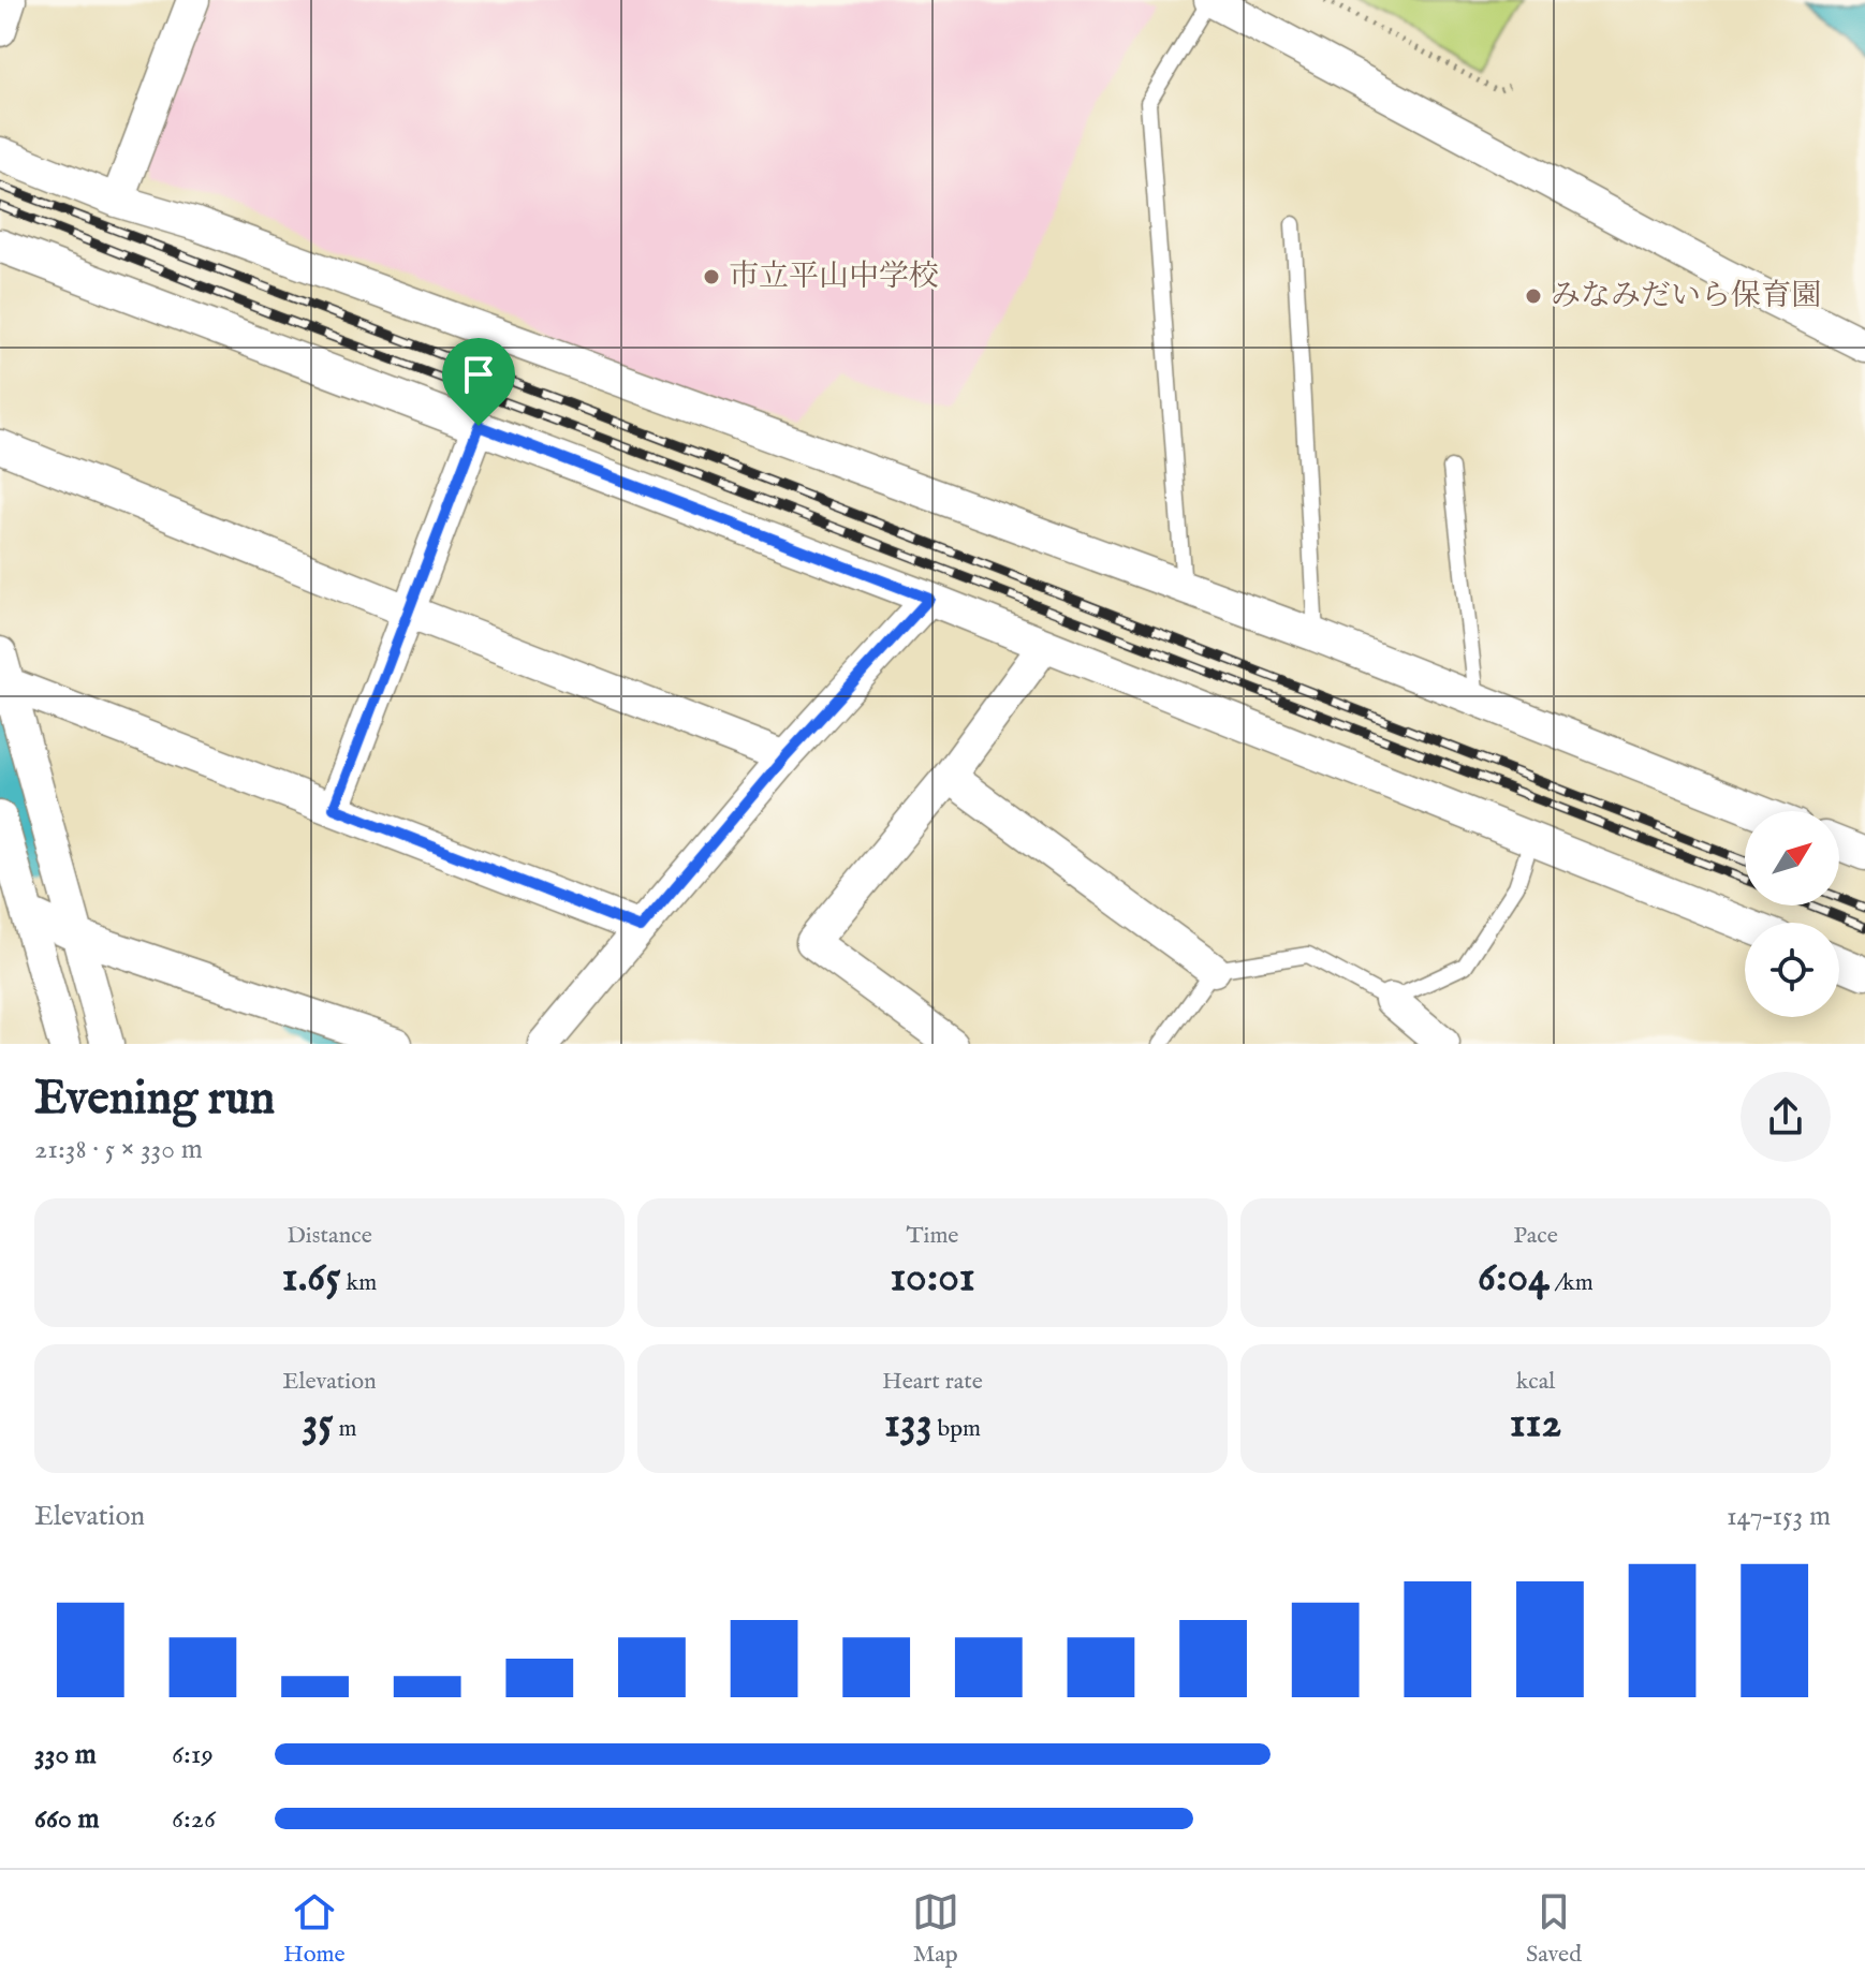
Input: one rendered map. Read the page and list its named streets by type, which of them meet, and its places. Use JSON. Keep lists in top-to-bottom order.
{
  "places": ["市立平山中学校", "みなみだいら保育園"],
  "north": "top right",
  "page": {
    "heading": ["Evening run", "21:38 · 5 × 330 m"],
    "stats": [
      ["Distance", "1.65 km"],
      ["Time", "10:01"],
      ["Pace", "6:04 /km"],
      ["Elevation", "35 m"],
      ["Heart rate", "133 bpm"],
      ["kcal", "112"]
    ],
    "chart": ["Elevation", "147–153 m"],
    "list": [
      {
        "name": "330 m",
        "note": "6:19"
      },
      {
        "name": "660 m",
        "note": "6:26"
      }
    ],
    "tabs": ["Home", "Map", "Saved"]
  }
}
